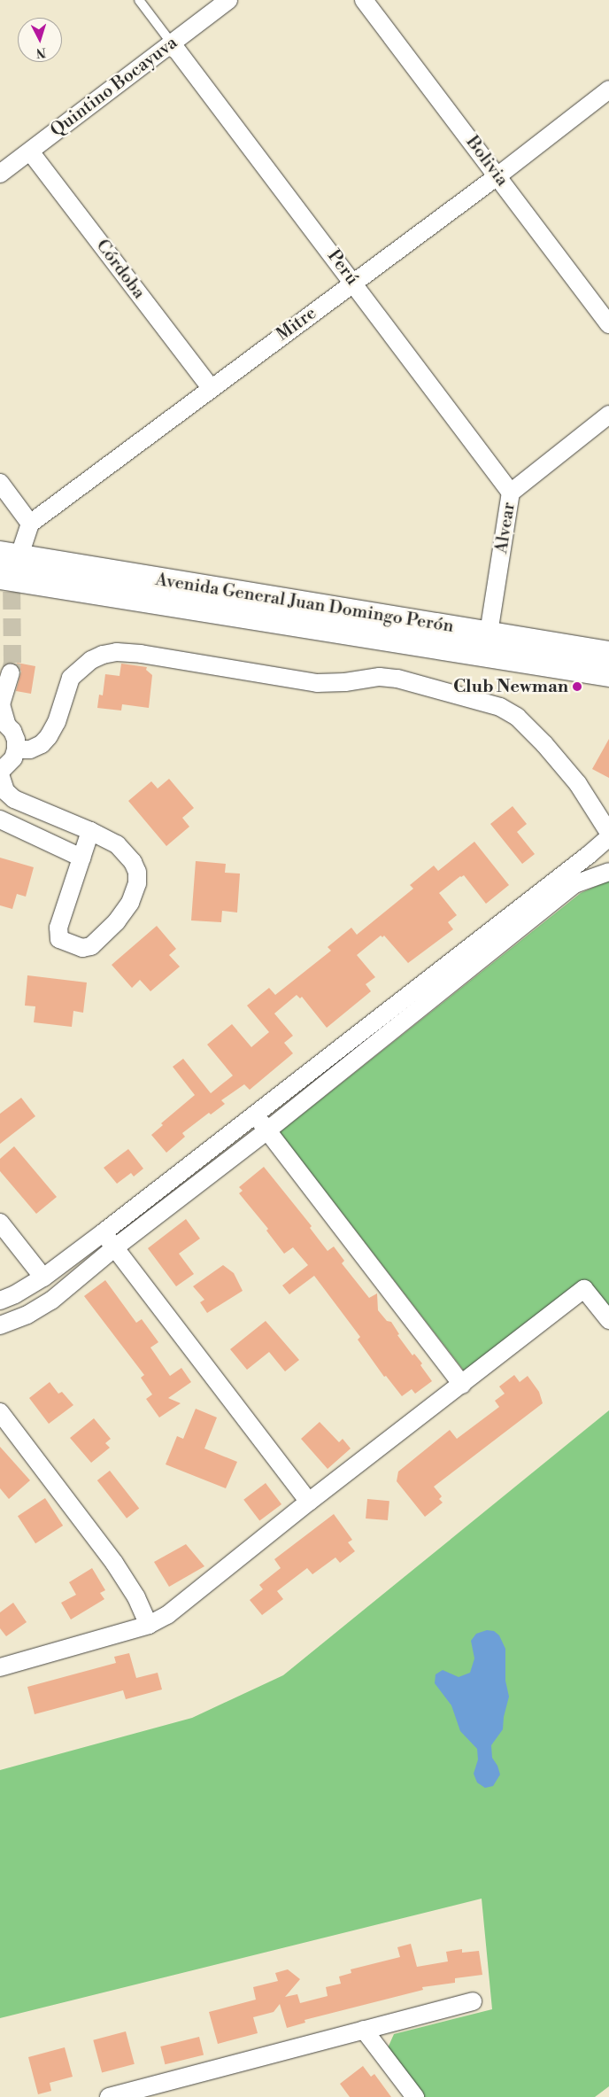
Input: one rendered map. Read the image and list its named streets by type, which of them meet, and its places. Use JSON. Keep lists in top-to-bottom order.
{
  "streets": {
    "main road": ["Avenida General Juan Domingo Perón"],
    "street": [
      "Quintino Bocayuva",
      "Bolivia",
      "Perú",
      "Córdoba",
      "Mitre",
      "Alvear"
    ]
  },
  "crossings": [
    ["Quintino Bocayuva", "Perú"],
    ["Quintino Bocayuva", "Córdoba"],
    ["Bolivia", "Mitre"],
    ["Perú", "Mitre"],
    ["Perú", "Alvear"],
    ["Córdoba", "Mitre"],
    ["Alvear", "Avenida General Juan Domingo Perón"]
  ],
  "places": ["Club Newman"],
  "north": "bottom"
}
